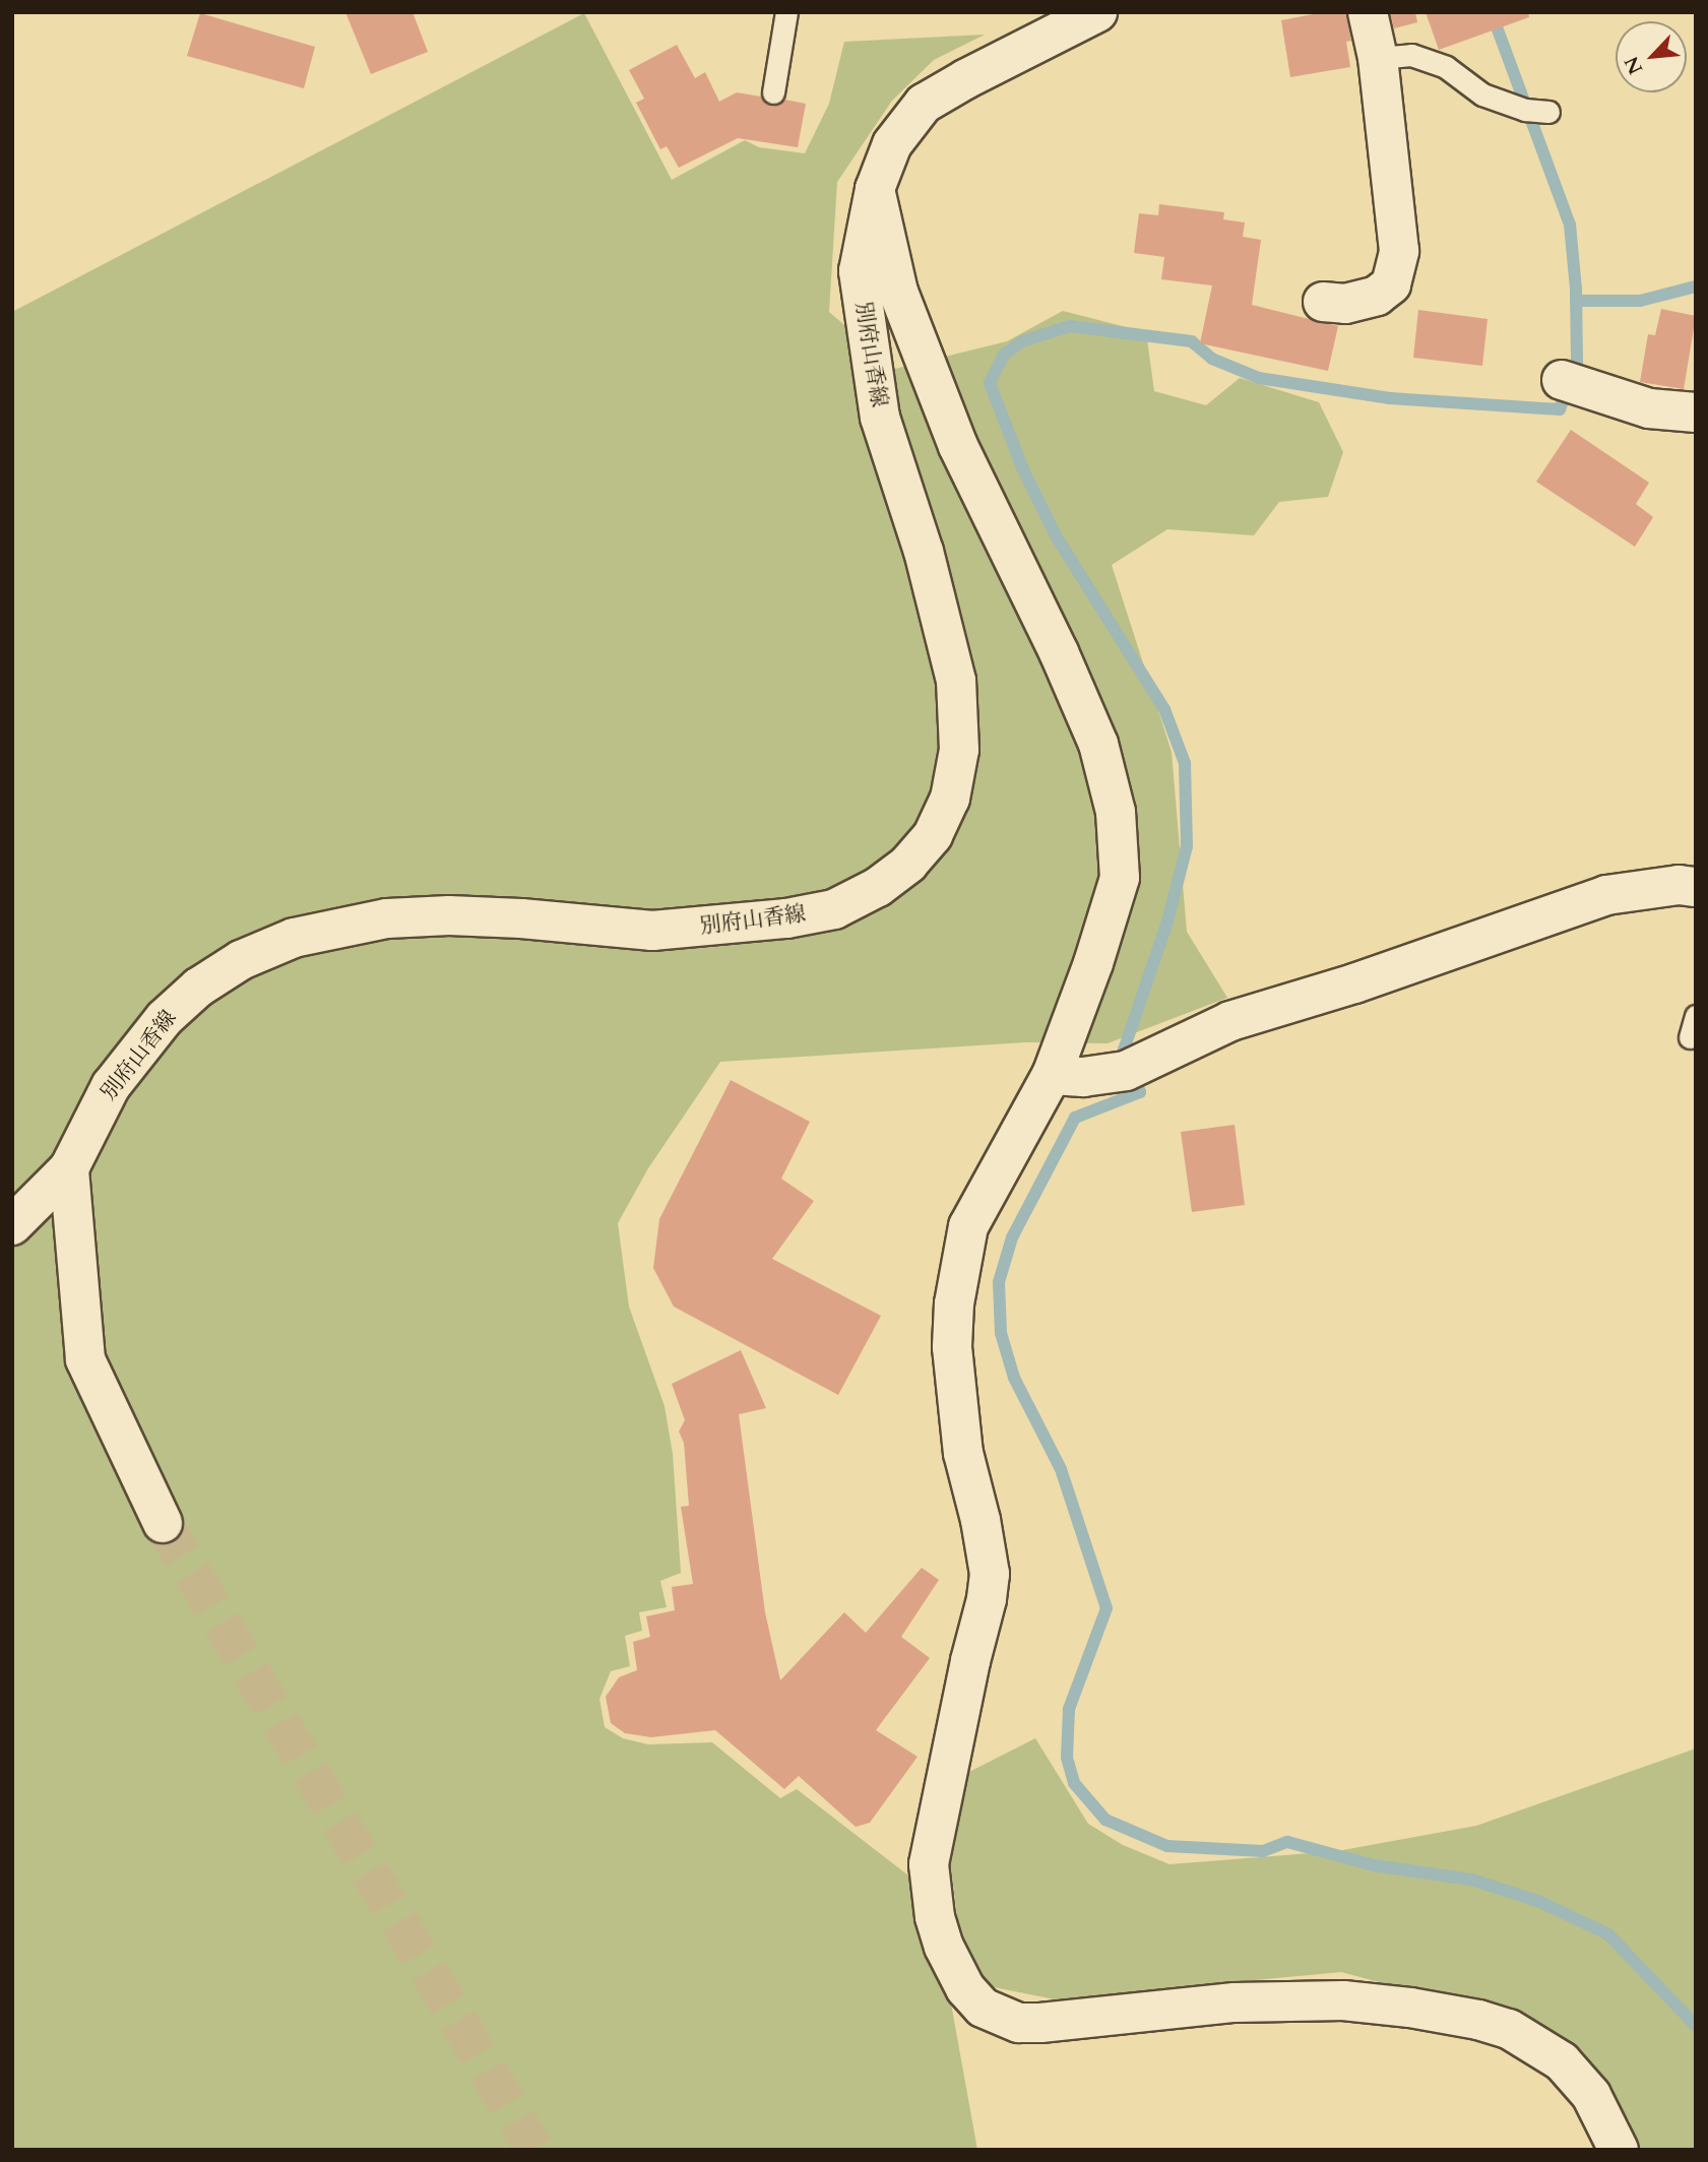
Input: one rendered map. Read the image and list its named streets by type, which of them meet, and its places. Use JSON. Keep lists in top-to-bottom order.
{
  "streets": {
    "street": ["別府山香線"]
  },
  "north": "bottom left"
}
